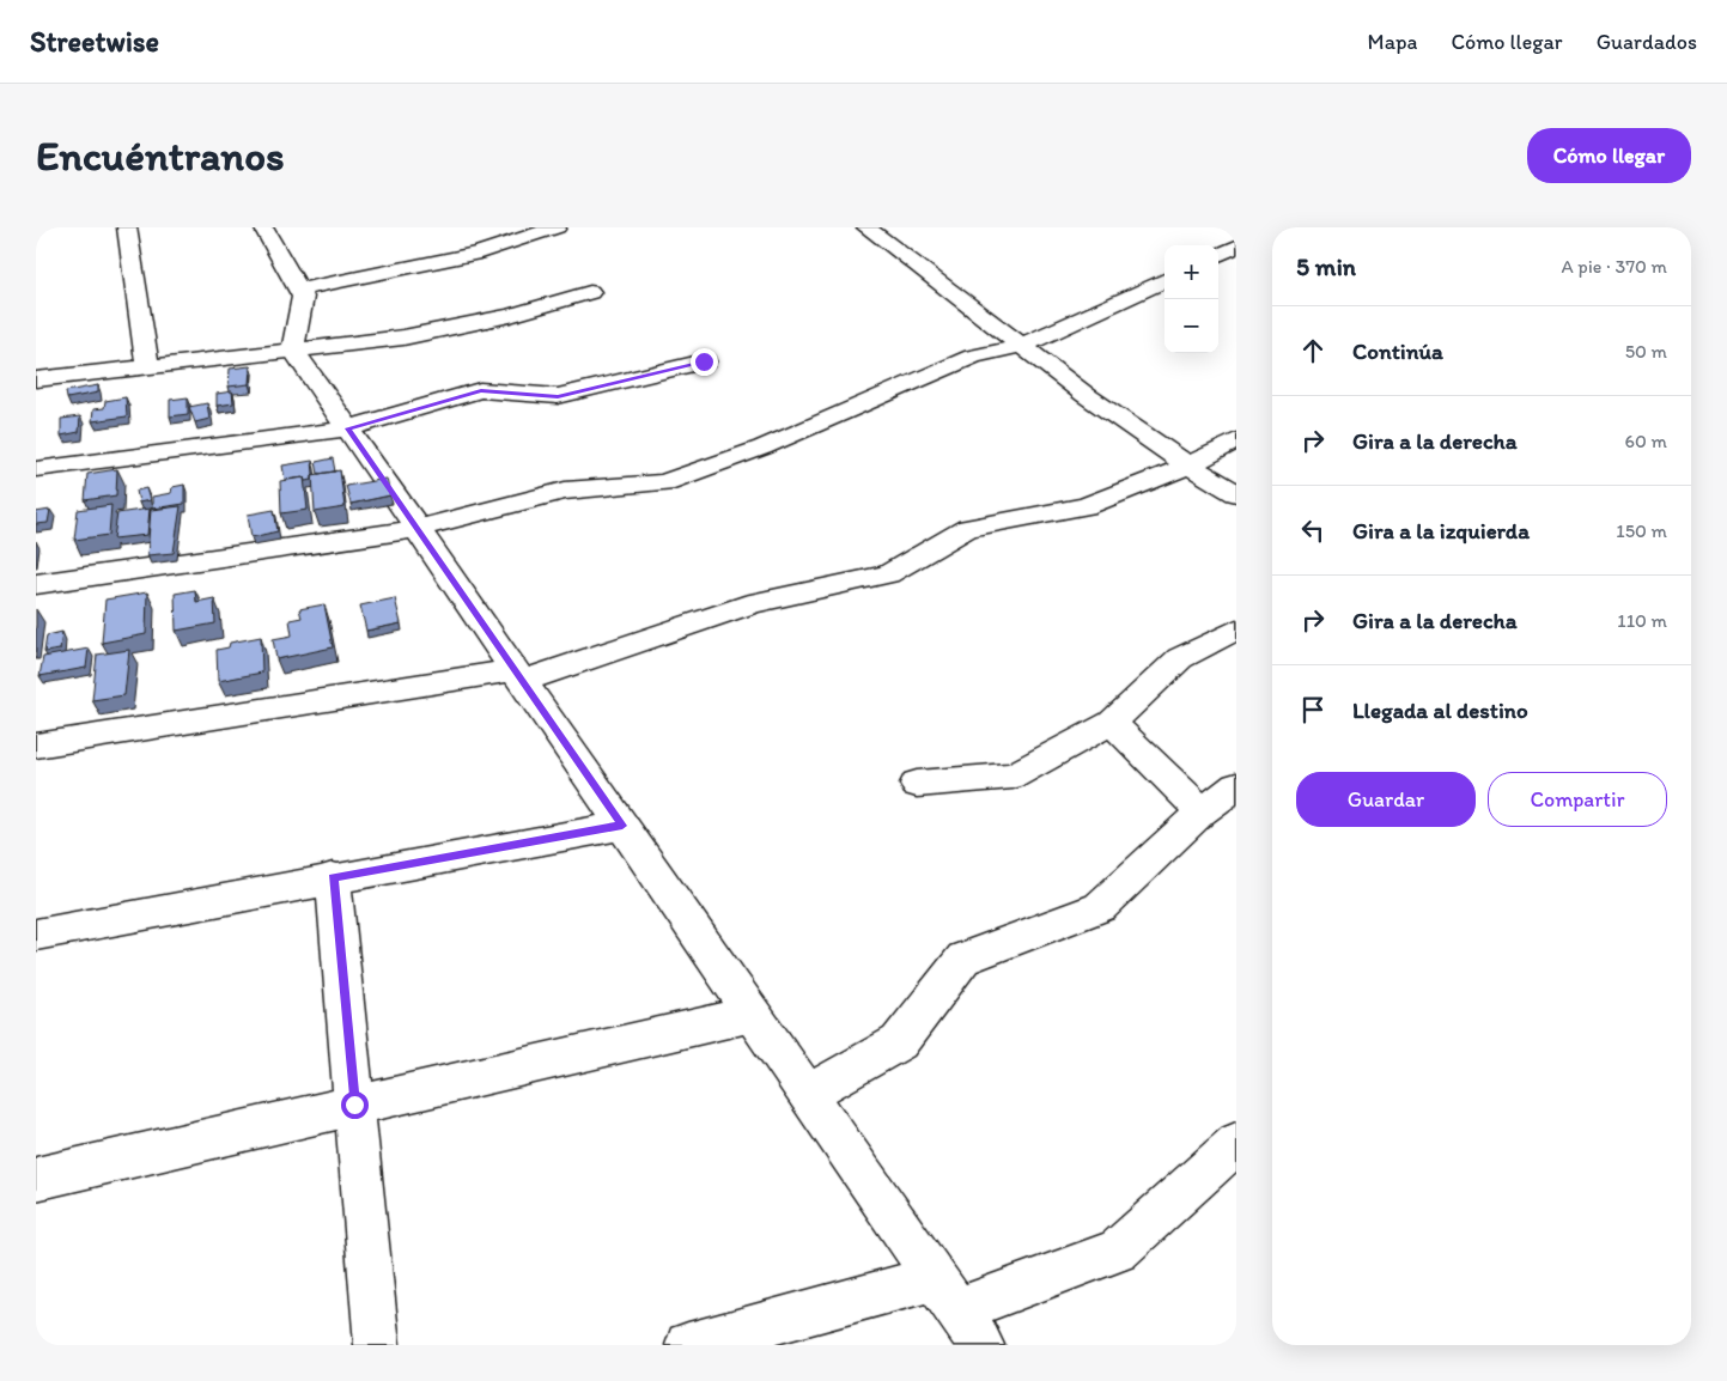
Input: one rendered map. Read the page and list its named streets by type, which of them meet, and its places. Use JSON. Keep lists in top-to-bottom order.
{
  "page": {
    "header": "Streetwise",
    "nav": ["Mapa", "Cómo llegar", "Guardados"],
    "buttons": [
      "Cómo llegar",
      ["Guardar", "Compartir"]
    ],
    "title": "Encuéntranos",
    "heading": ["5 min", "A pie · 370 m"],
    "map_buttons": ["+", "−"],
    "list": [
      ["Continúa", "50 m"],
      ["Gira a la derecha", "60 m"],
      ["Gira a la izquierda", "150 m"],
      ["Gira a la derecha", "110 m"],
      "Llegada al destino"
    ]
  }
}
